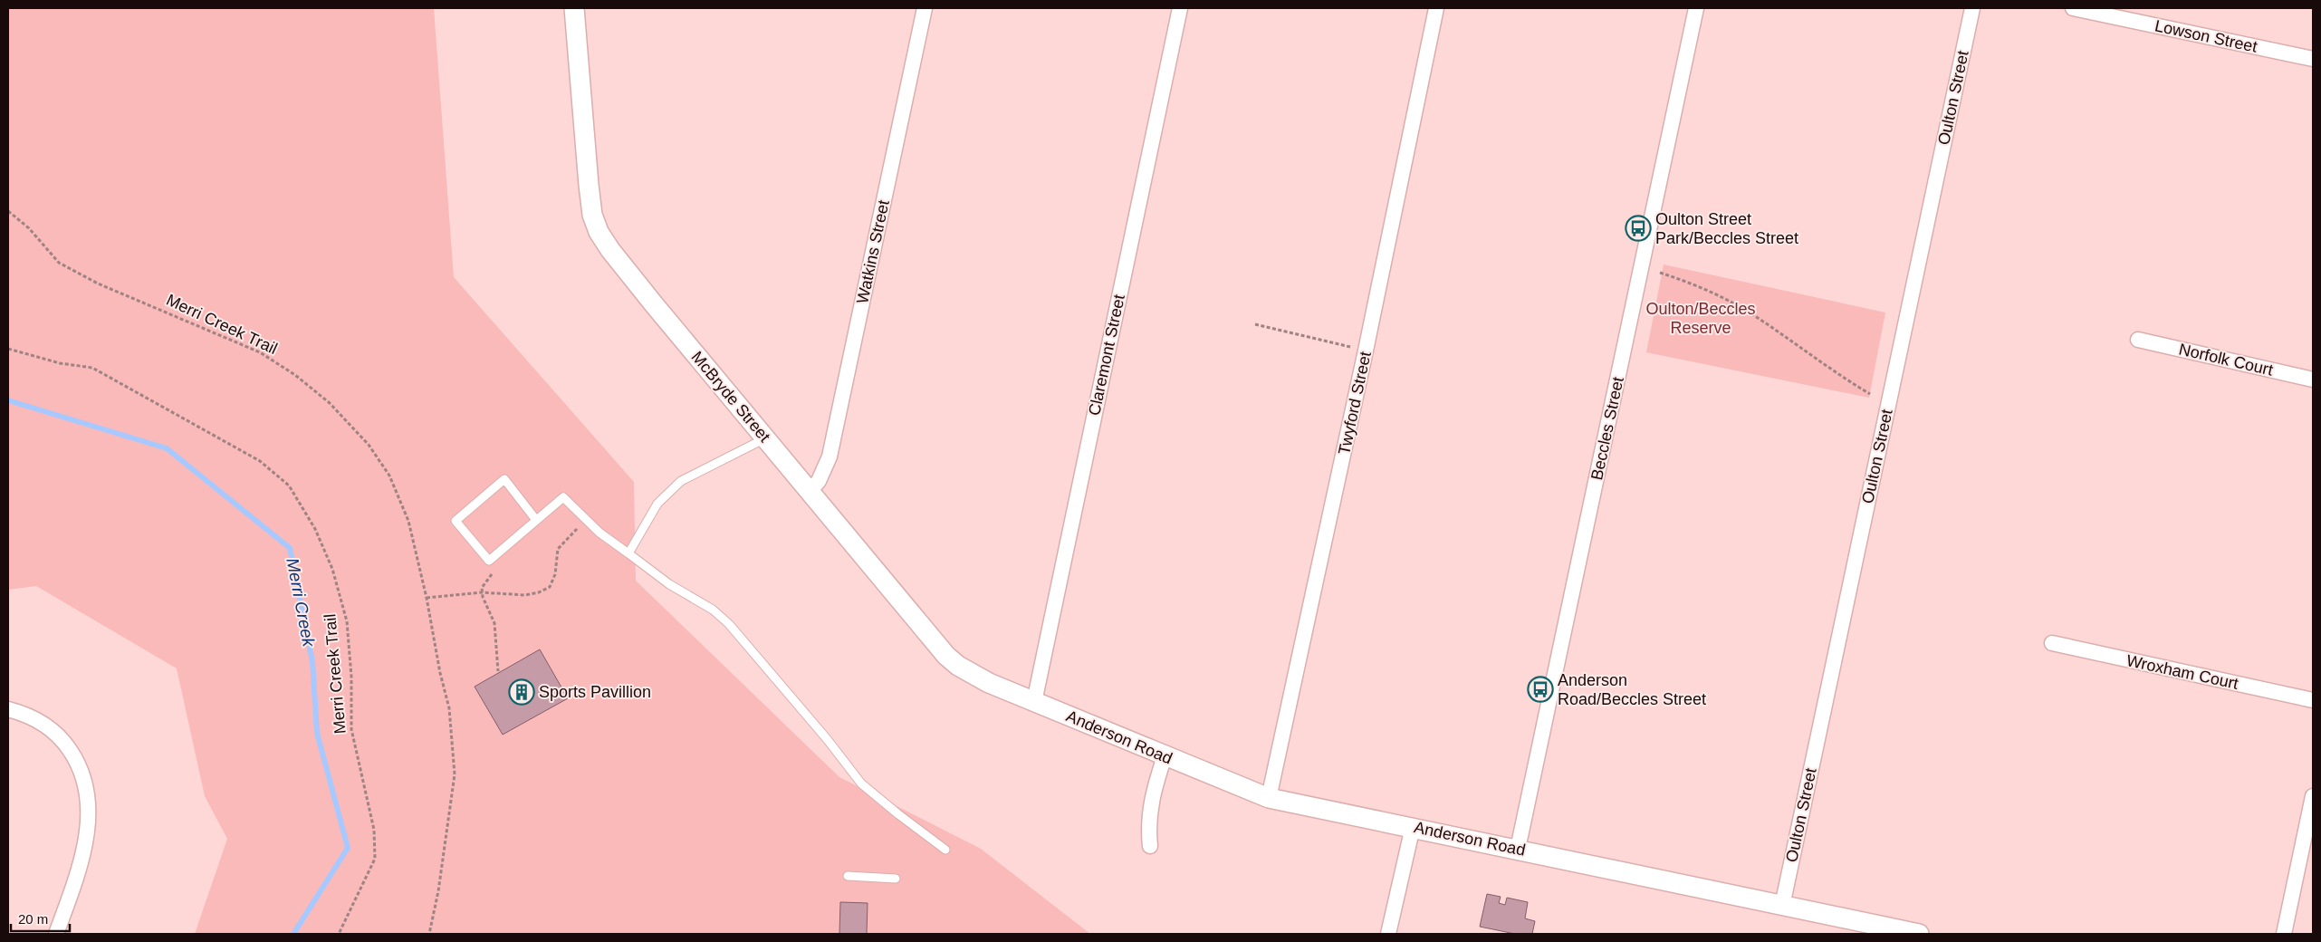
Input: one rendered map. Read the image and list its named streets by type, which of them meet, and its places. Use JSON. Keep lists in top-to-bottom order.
{
  "streets": {
    "street": [
      "Lowson Street",
      "Oulton Street",
      "Watkins Street",
      "Claremont Street",
      "Norfolk Court",
      "McBryde Street",
      "Twyford Street",
      "Beccles Street",
      "Wroxham Court",
      "Anderson Road"
    ],
    "path": ["Merri Creek Trail"]
  },
  "crossings": [
    ["Oulton Street", "Anderson Road"],
    ["Watkins Street", "McBryde Street"],
    ["Claremont Street", "McBryde Street"],
    ["Claremont Street", "Anderson Road"],
    ["McBryde Street", "Anderson Road"],
    ["Twyford Street", "Anderson Road"],
    ["Beccles Street", "Anderson Road"]
  ],
  "water": ["Merri Creek"],
  "parks": ["Oulton/Beccles Reserve"],
  "places": {
    "bus stop": ["Oulton Street Park/Beccles Street", "Anderson Road/Beccles Street"],
    "building": ["Sports Pavillion"]
  },
  "scale_bar": "20 m"
}
